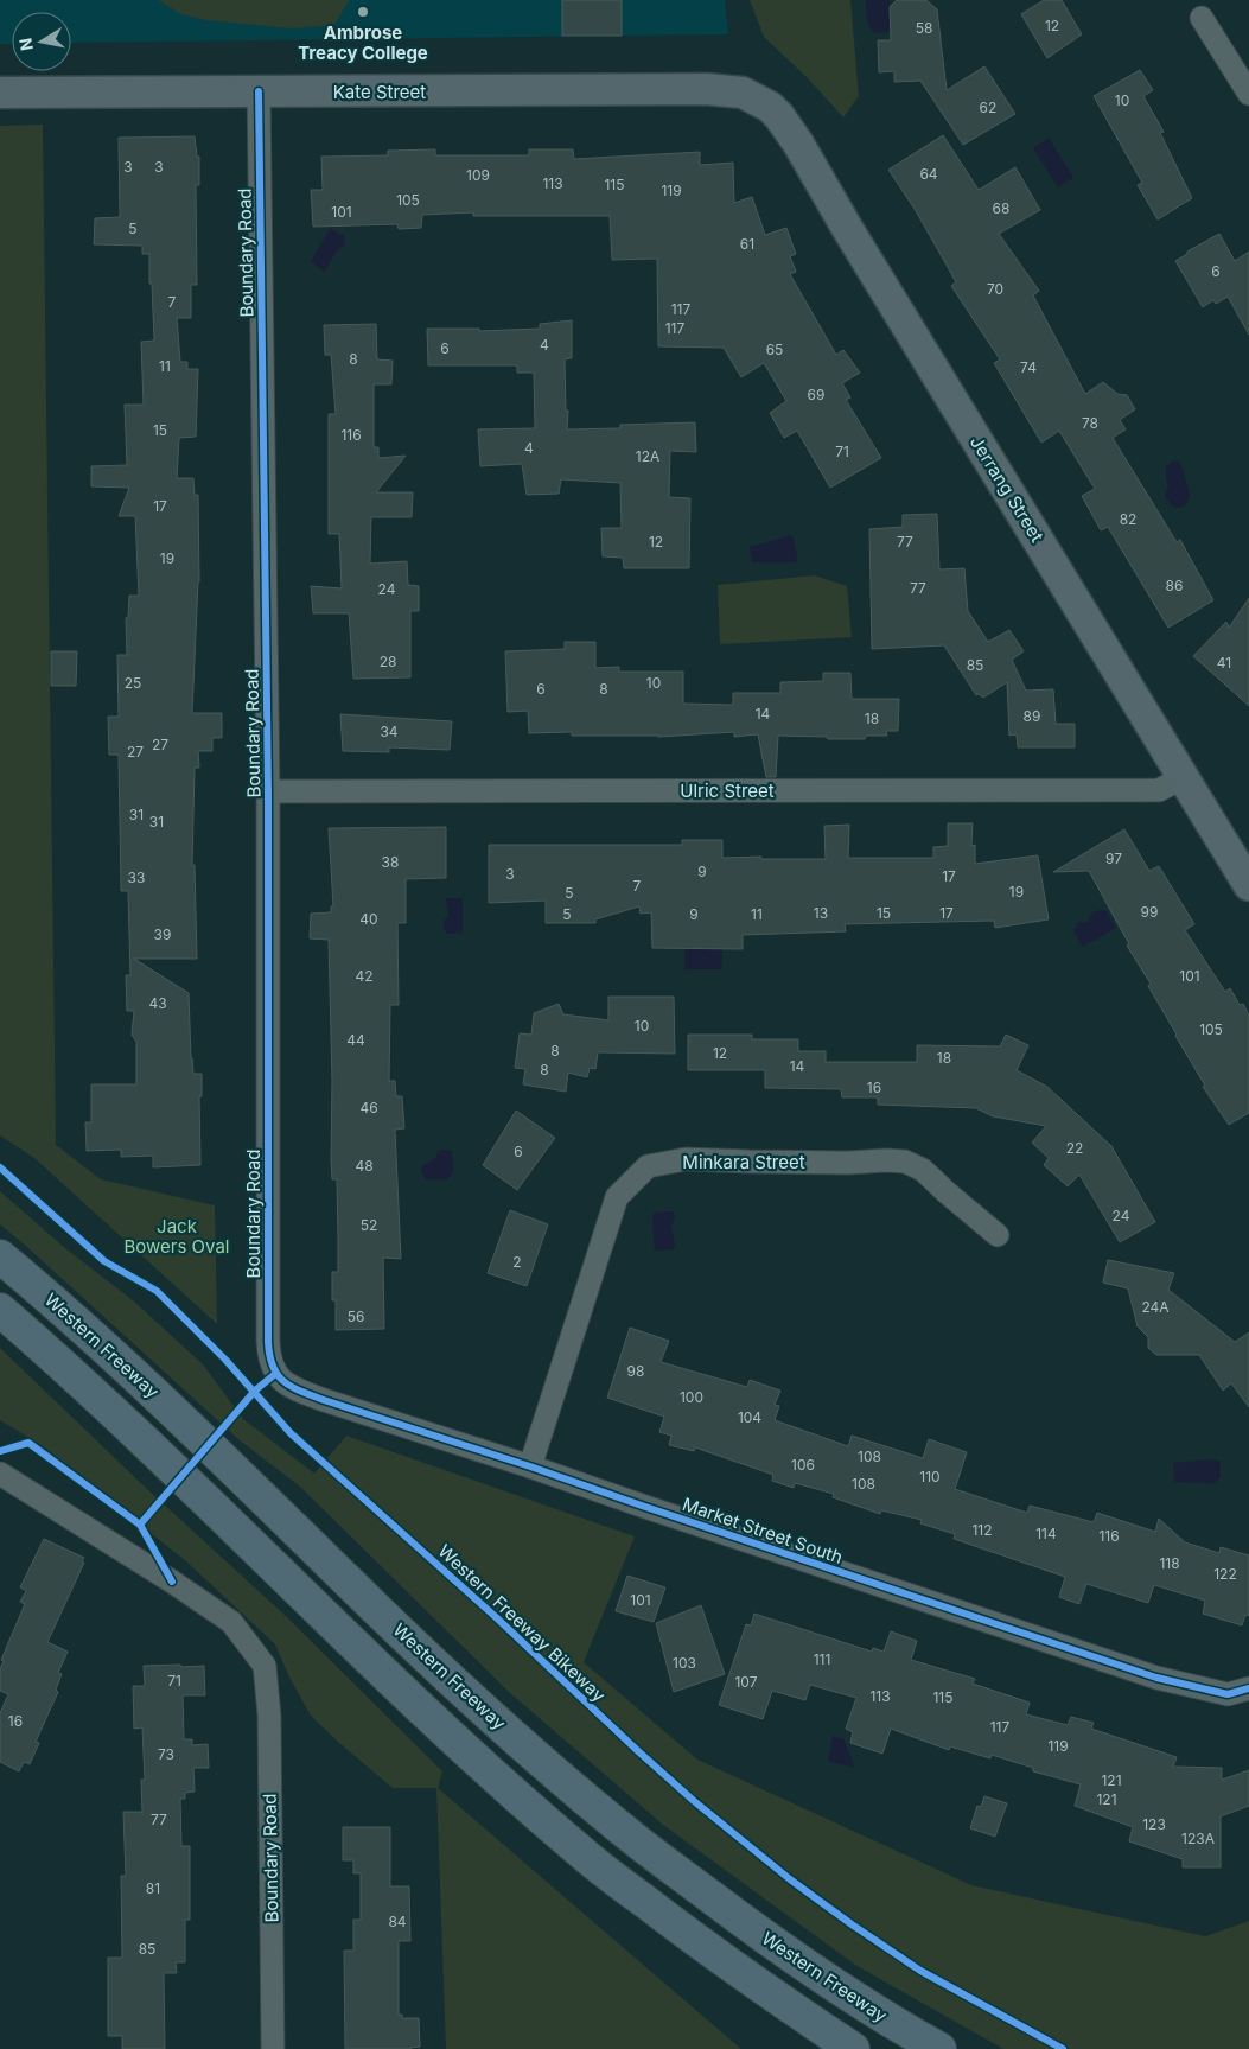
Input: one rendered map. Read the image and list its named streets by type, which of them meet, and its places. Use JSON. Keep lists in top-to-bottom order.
{
  "streets": {
    "highway": ["Western Freeway"],
    "street": [
      "Kate Street",
      "Boundary Road",
      "Jerrang Street",
      "Ulric Street",
      "Minkara Street",
      "Market Street South"
    ],
    "cycle path": ["Western Freeway Bikeway"]
  },
  "crossings": [
    ["Kate Street", "Boundary Road"],
    ["Kate Street", "Jerrang Street"],
    ["Boundary Road", "Ulric Street"],
    ["Boundary Road", "Market Street South"],
    ["Jerrang Street", "Ulric Street"],
    ["Minkara Street", "Market Street South"]
  ],
  "parks": ["Jack Bowers Oval"],
  "places": ["Ambrose Treacy College"],
  "house_numbers": [
    "12",
    "58",
    "10",
    "62",
    "3",
    "3",
    "64",
    "109",
    "113",
    "115",
    "119",
    "105",
    "68",
    "101",
    "5",
    "61",
    "6",
    "70",
    "7",
    "117",
    "117",
    "4",
    "6",
    "65",
    "8",
    "11",
    "74",
    "69",
    "78",
    "15",
    "116",
    "4",
    "71",
    "12A",
    "17",
    "82",
    "12",
    "77",
    "19",
    "86",
    "77",
    "24",
    "28",
    "41",
    "85",
    "25",
    "10",
    "6",
    "8",
    "14",
    "89",
    "18",
    "34",
    "27",
    "27",
    "31",
    "31",
    "97",
    "38",
    "9",
    "3",
    "17",
    "33",
    "7",
    "19",
    "5",
    "99",
    "13",
    "15",
    "17",
    "5",
    "9",
    "11",
    "40",
    "39",
    "42",
    "101",
    "43",
    "10",
    "105",
    "44",
    "8",
    "12",
    "18",
    "14",
    "8",
    "16",
    "46",
    "22",
    "6",
    "48",
    "24",
    "52",
    "2",
    "24A",
    "56",
    "98",
    "100",
    "104",
    "108",
    "106",
    "110",
    "108",
    "112",
    "114",
    "116",
    "118",
    "122",
    "101",
    "111",
    "103",
    "71",
    "107",
    "113",
    "115",
    "16",
    "117",
    "119",
    "73",
    "121",
    "121",
    "77",
    "123",
    "123A",
    "81",
    "84",
    "85"
  ],
  "north": "left"
}
